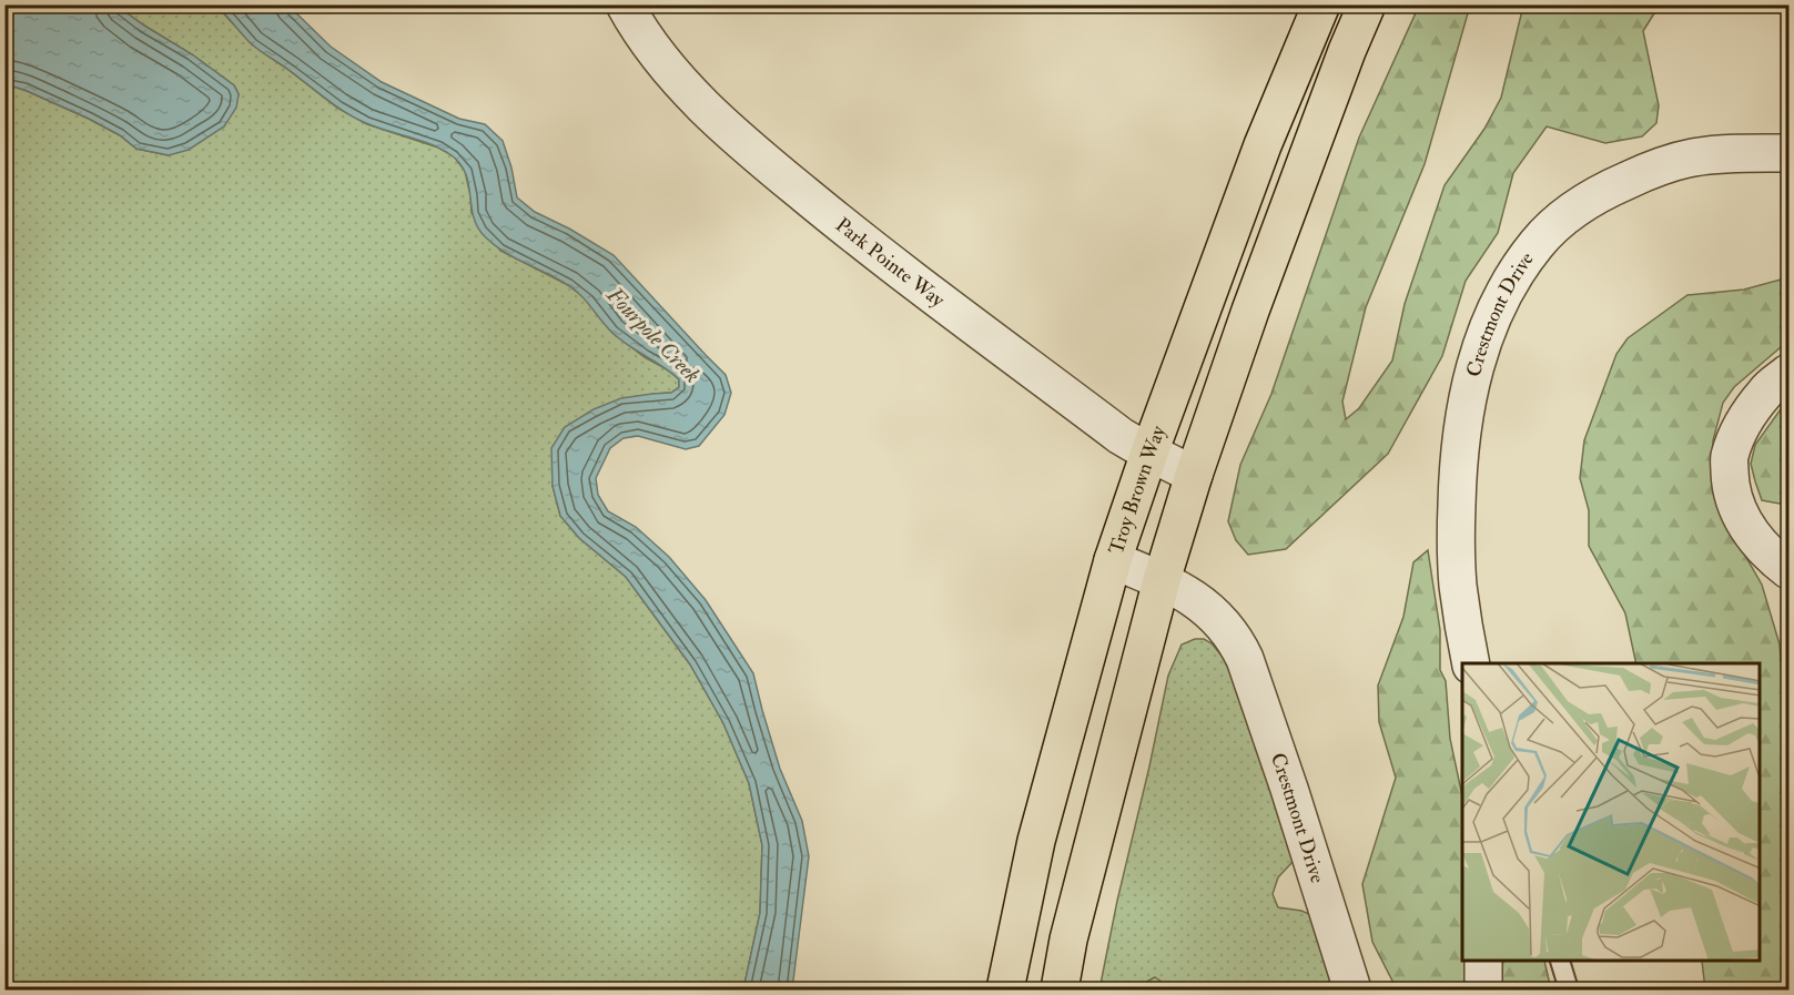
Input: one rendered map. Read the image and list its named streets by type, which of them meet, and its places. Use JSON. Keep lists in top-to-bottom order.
{
  "streets": {
    "main road": ["Troy Brown Way"],
    "street": ["Park Pointe Way", "Crestmont Drive"]
  },
  "crossings": [
    ["Park Pointe Way", "Troy Brown Way"],
    ["Crestmont Drive", "Troy Brown Way"]
  ],
  "water": ["Fourpole Creek"]
}
